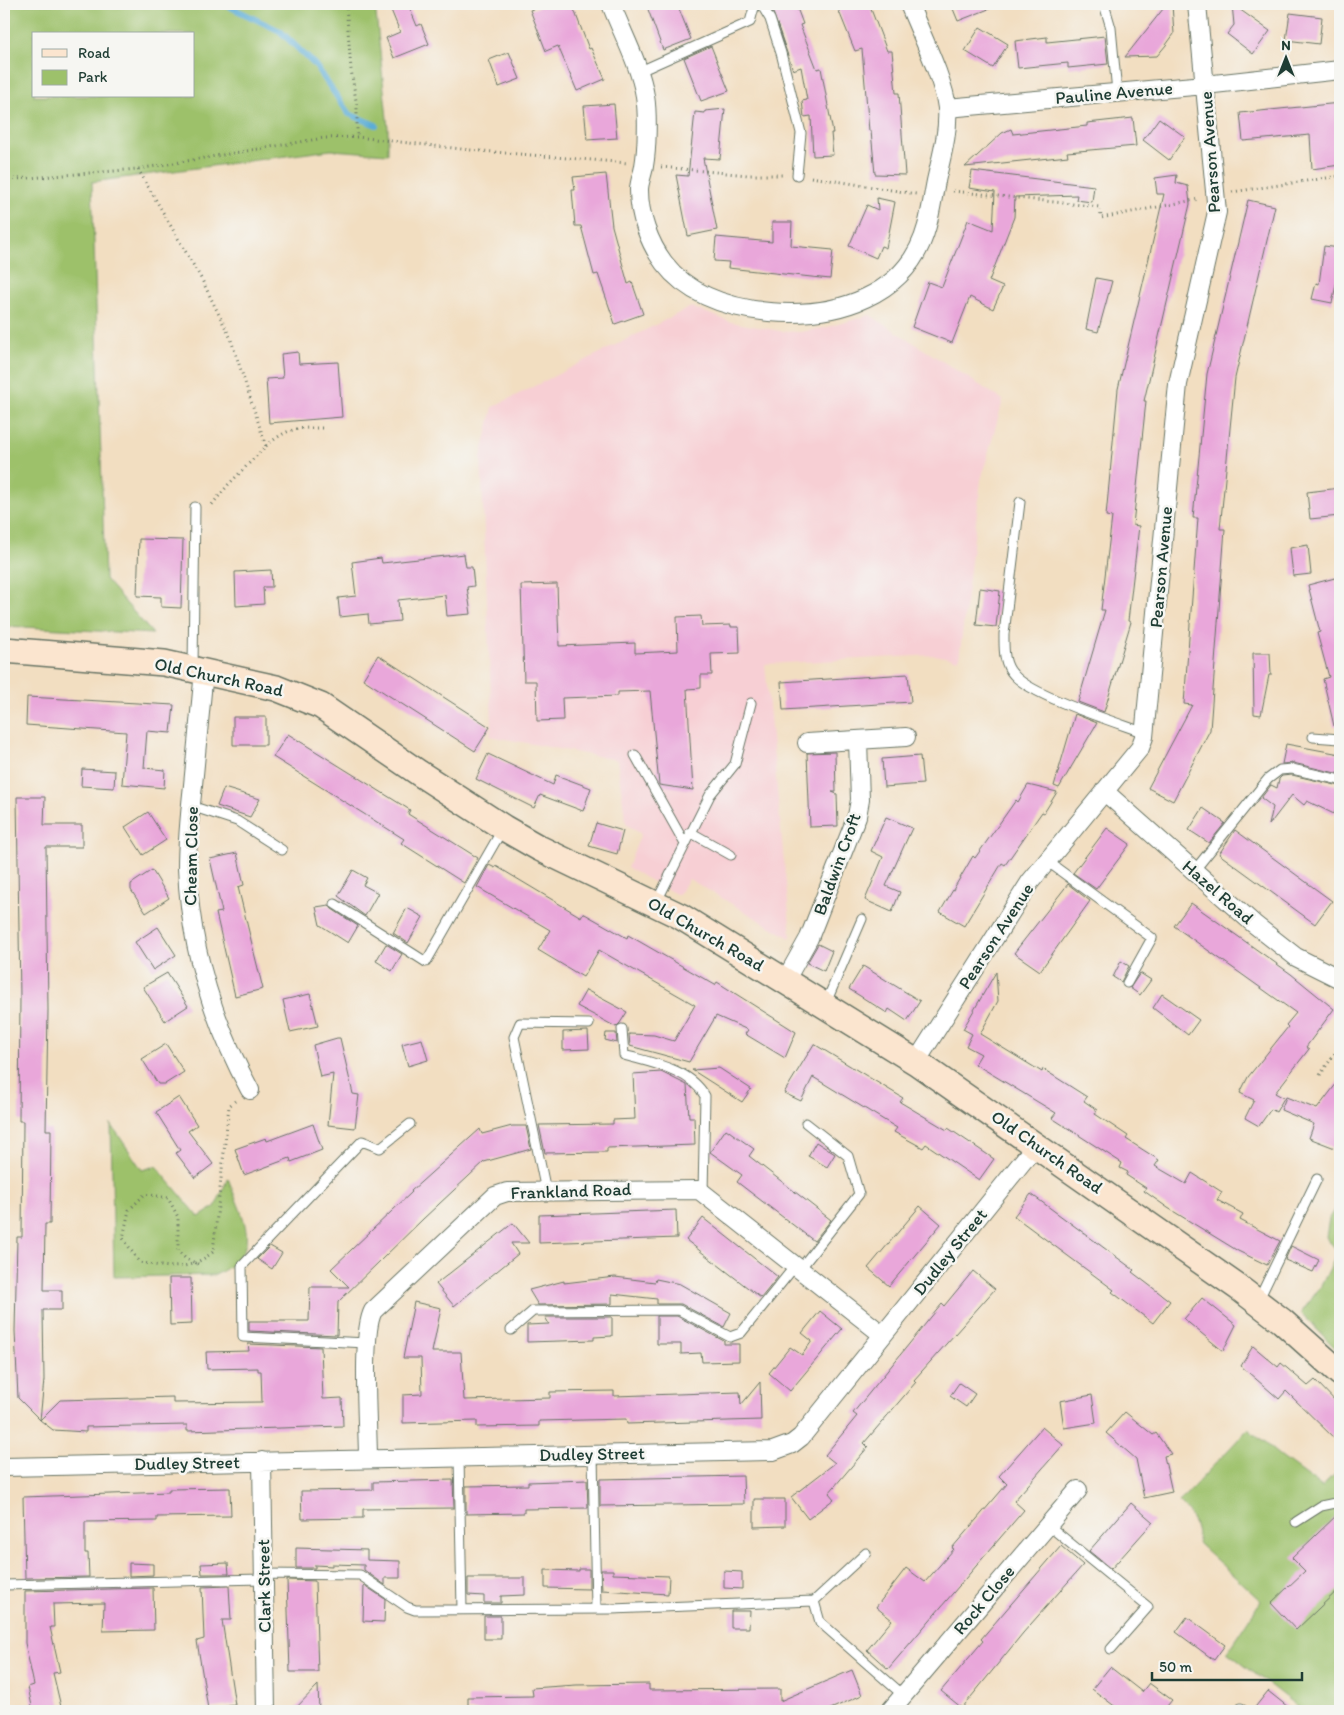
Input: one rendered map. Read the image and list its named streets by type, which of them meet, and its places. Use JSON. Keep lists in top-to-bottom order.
{
  "streets": {
    "main road": ["Old Church Road"],
    "street": [
      "Pauline Avenue",
      "Pearson Avenue",
      "Cheam Close",
      "Baldwin Croft",
      "Hazel Road",
      "Frankland Road",
      "Dudley Street",
      "Clark Street",
      "Rock Close"
    ]
  },
  "crossings": [
    ["Pauline Avenue", "Pearson Avenue"],
    ["Pearson Avenue", "Old Church Road"],
    ["Pearson Avenue", "Hazel Road"],
    ["Old Church Road", "Cheam Close"],
    ["Old Church Road", "Baldwin Croft"],
    ["Old Church Road", "Dudley Street"],
    ["Frankland Road", "Dudley Street"],
    ["Dudley Street", "Clark Street"]
  ],
  "legend": ["Road", "Park"],
  "scale_bar": "50 m",
  "north": "top"
}
